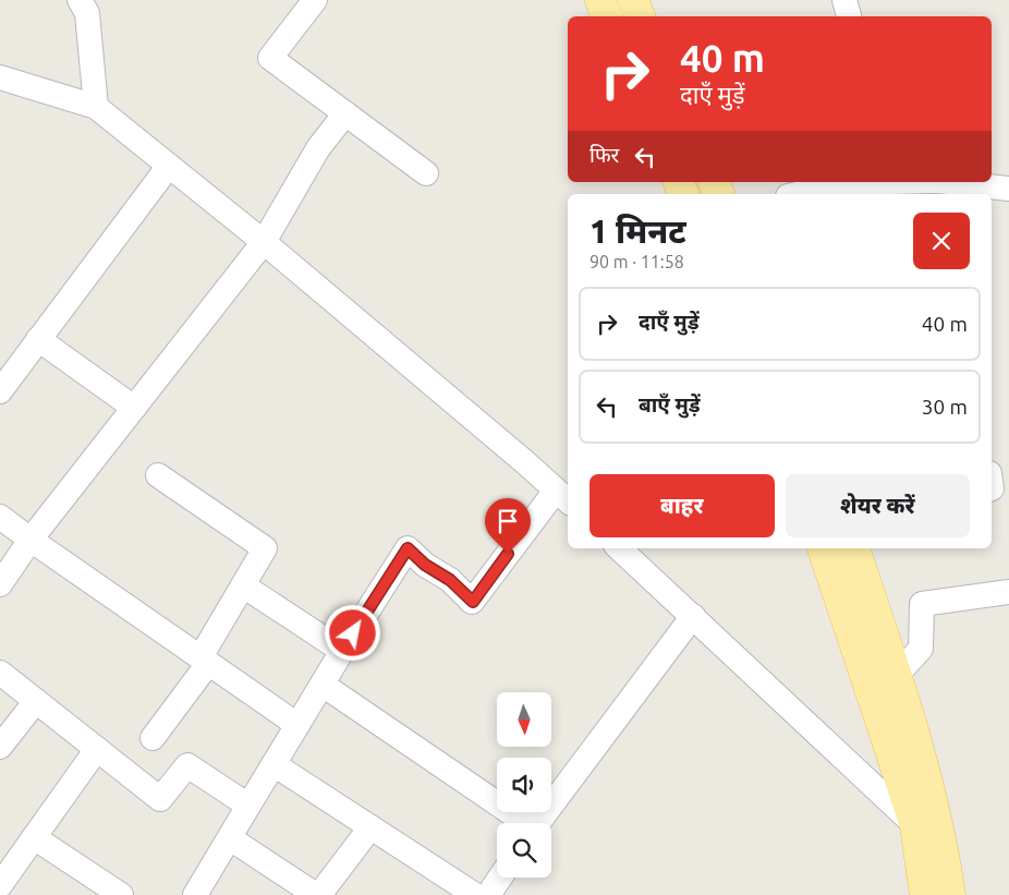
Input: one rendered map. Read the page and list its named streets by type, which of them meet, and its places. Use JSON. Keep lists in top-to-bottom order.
{
  "north": "bottom",
  "page": {
    "turn": ["40 m", "दाएँ मुड़ें"],
    "then": "फिर",
    "heading": ["1 मिनट", "90 m · 11:58"],
    "list": [
      {
        "name": "दाएँ मुड़ें",
        "value": "40 m"
      },
      {
        "name": "बाएँ मुड़ें",
        "value": "30 m"
      }
    ],
    "buttons": ["बाहर", "शेयर करें"]
  }
}
